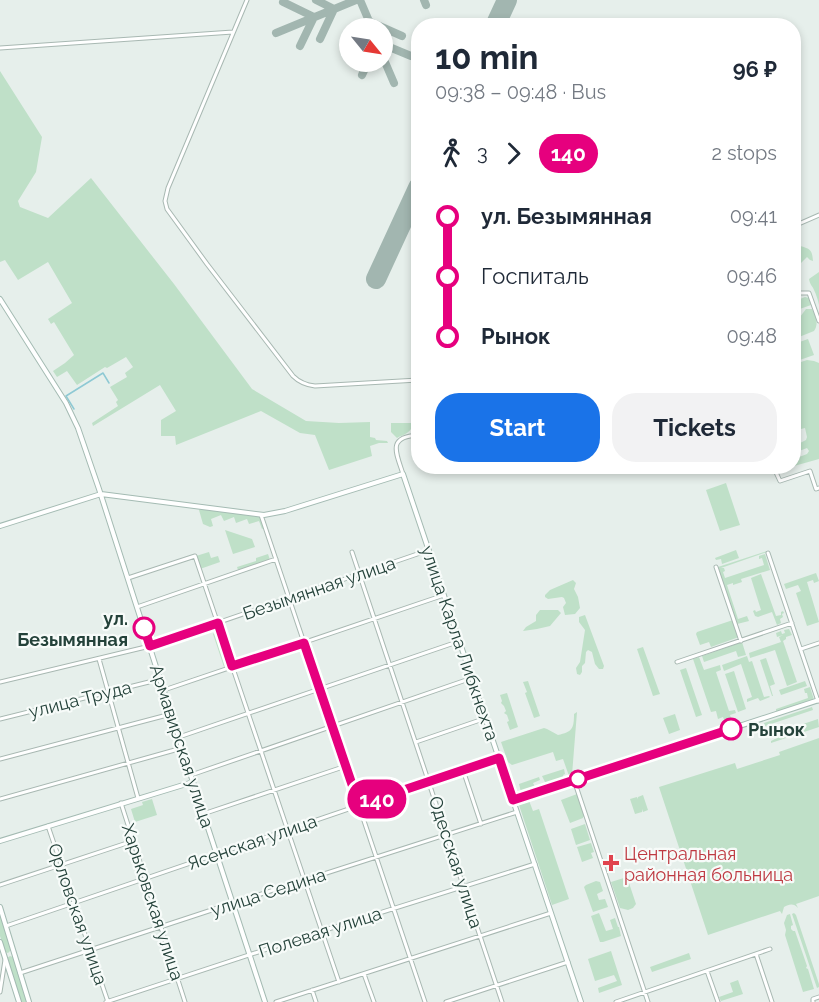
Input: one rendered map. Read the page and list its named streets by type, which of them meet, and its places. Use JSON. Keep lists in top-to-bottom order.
{
  "streets": {
    "street": [
      "Безымянная улица",
      "улица Карла Либкнехта",
      "улица Труда",
      "Армавирская улица",
      "Ясенская улица",
      "Одесская улица",
      "улица Седина",
      "Харьковская улица",
      "Орловская улица",
      "Полевая улица"
    ]
  },
  "crossings": [
    ["Безымянная улица", "улица Карла Либкнехта"],
    ["Безымянная улица", "Армавирская улица"],
    ["Безымянная улица", "Одесская улица"],
    ["Безымянная улица", "Харьковская улица"],
    ["улица Карла Либкнехта", "Ясенская улица"],
    ["улица Карла Либкнехта", "улица Седина"],
    ["улица Карла Либкнехта", "Полевая улица"],
    ["улица Труда", "Армавирская улица"],
    ["улица Труда", "Харьковская улица"],
    ["Армавирская улица", "Ясенская улица"],
    ["Армавирская улица", "улица Седина"],
    ["Армавирская улица", "Полевая улица"],
    ["Ясенская улица", "Одесская улица"],
    ["Ясенская улица", "Харьковская улица"],
    ["Ясенская улица", "Орловская улица"],
    ["Одесская улица", "улица Седина"],
    ["Одесская улица", "Полевая улица"],
    ["улица Седина", "Харьковская улица"],
    ["улица Седина", "Орловская улица"],
    ["Харьковская улица", "Полевая улица"],
    ["Орловская улица", "Полевая улица"]
  ],
  "places": {
    "other": ["ул. Безымянная", "Рынок"],
    "health": ["Центральная районная больница"]
  },
  "lines": ["bus line 140"],
  "north": "bottom right",
  "page": {
    "on_map": "140",
    "heading": ["10 min", "09:38 – 09:48 · Bus", "96 ₽"],
    "legs": ["3", "140", "2 stops"],
    "list": [
      {
        "name": "ул. Безымянная",
        "value": "09:41"
      },
      {
        "name": "Госпиталь",
        "value": "09:46"
      },
      {
        "name": "Рынок",
        "value": "09:48"
      }
    ],
    "buttons": ["Start", "Tickets"]
  }
}
